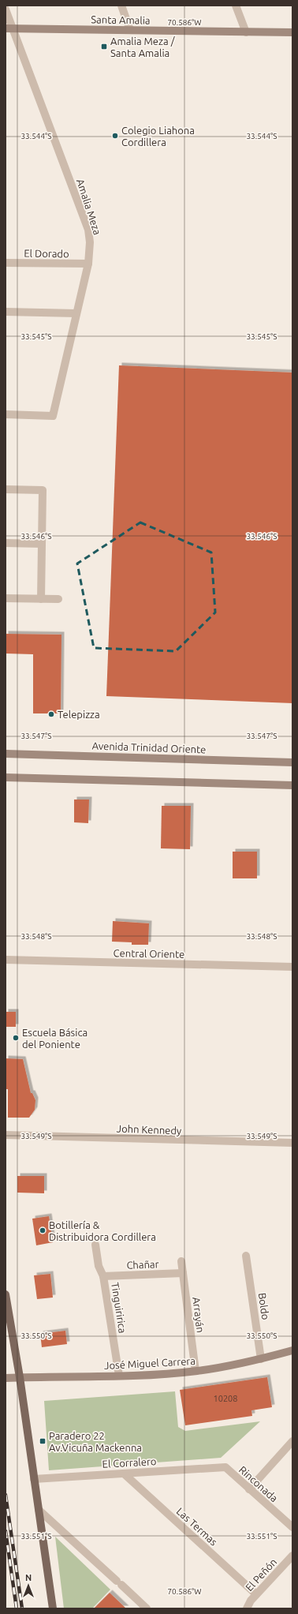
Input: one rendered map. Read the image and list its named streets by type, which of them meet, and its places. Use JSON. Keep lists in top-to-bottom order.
{
  "streets": {
    "street": [
      "Santa Amalia",
      "Amalia Meza",
      "El Dorado",
      "Avenida Trinidad Oriente",
      "Central Oriente",
      "John Kennedy",
      "Chañar",
      "Boldo",
      "Tinguiririca",
      "Arrayán",
      "José Miguel Carrera",
      "El Corralero",
      "Rinconada",
      "Las Termas",
      "El Peñón"
    ]
  },
  "crossings": [
    ["Santa Amalia", "Amalia Meza"],
    ["Amalia Meza", "El Dorado"],
    ["Chañar", "Tinguiririca"],
    ["Chañar", "Arrayán"],
    ["Boldo", "José Miguel Carrera"],
    ["Tinguiririca", "José Miguel Carrera"],
    ["Arrayán", "José Miguel Carrera"],
    ["El Corralero", "Rinconada"],
    ["El Corralero", "Las Termas"],
    ["Las Termas", "El Peñón"]
  ],
  "places": {
    "transit": ["Amalia Meza / Santa Amalia", "Paradero 22 Av.Vicuña Mackenna"],
    "other": [
      "Colegio Liahona Cordillera",
      "Telepizza",
      "Escuela Básica del Poniente",
      "Botillería & Distribuidora Cordillera"
    ]
  },
  "house_numbers": ["10208"],
  "north": "top",
  "coordinates": [
    "70.586°W",
    "33.544°S",
    "33.545°S",
    "33.546°S",
    "33.547°S",
    "33.548°S",
    "33.549°S",
    "33.550°S",
    "33.551°S"
  ]
}
